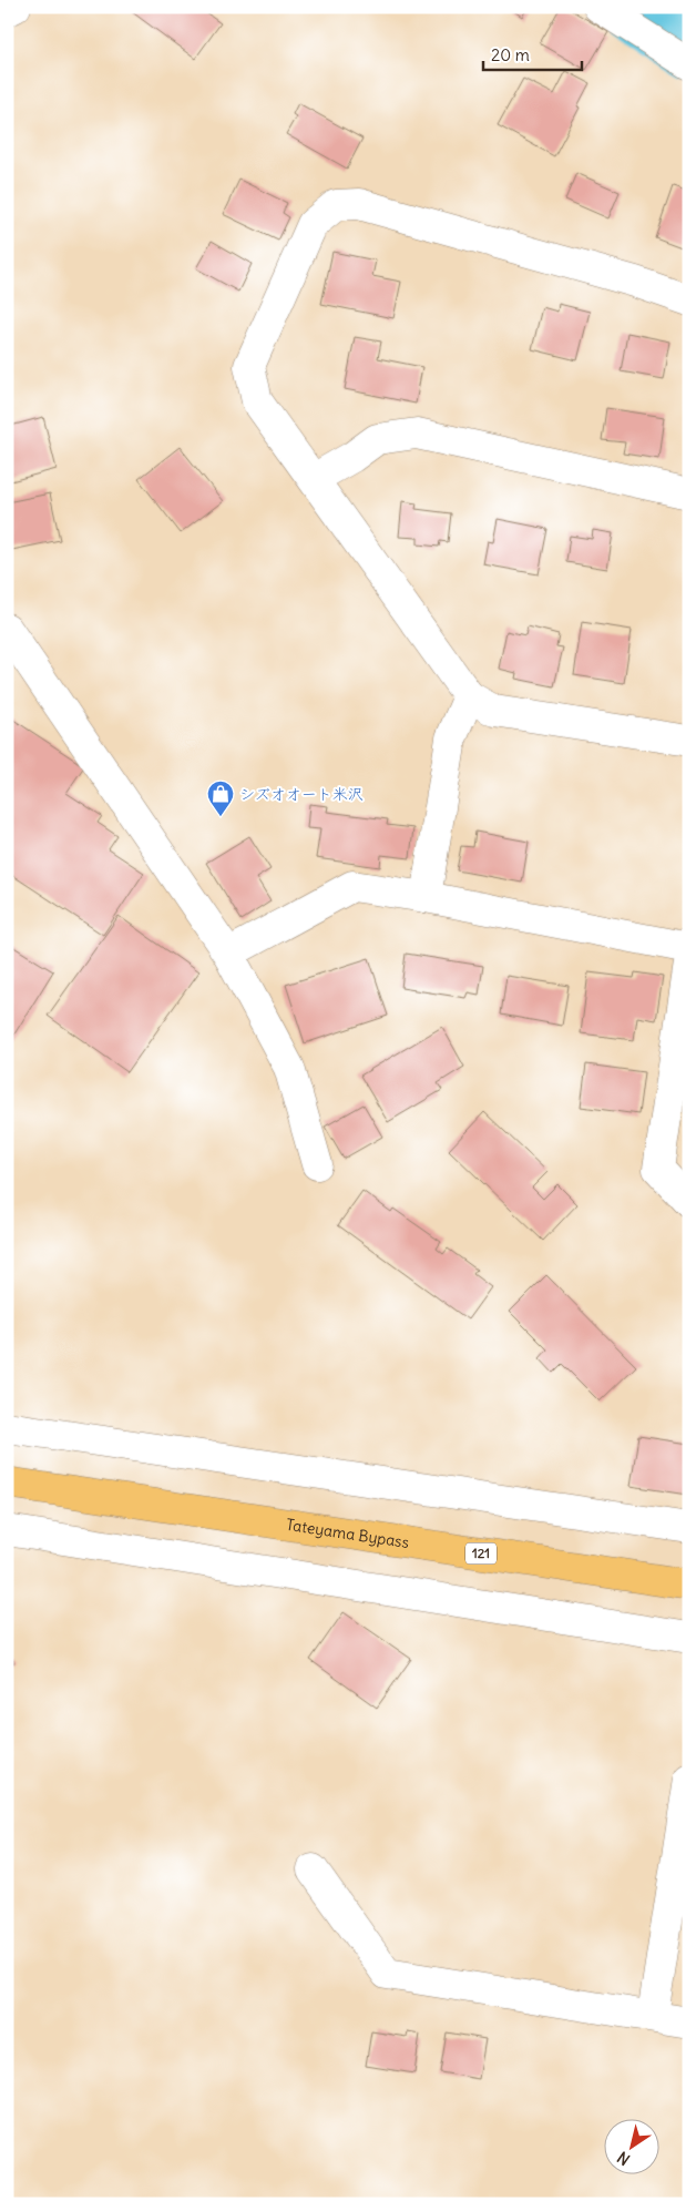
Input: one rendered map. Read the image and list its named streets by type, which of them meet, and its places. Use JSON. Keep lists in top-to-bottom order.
{
  "streets": {
    "highway": ["Tateyama Bypass", "121"]
  },
  "places": {
    "shop": ["シズオオート米沢"]
  },
  "scale_bar": "20 m",
  "north": "bottom left"
}
